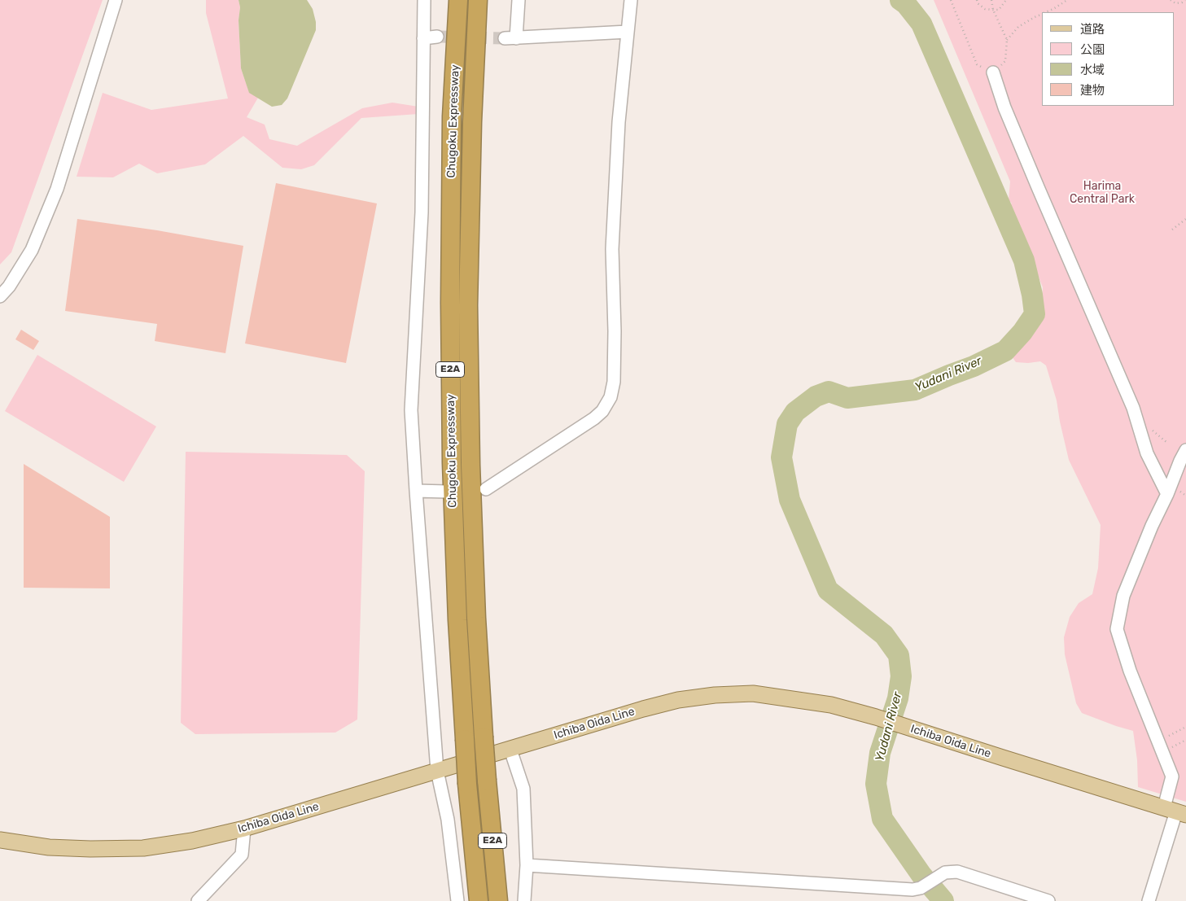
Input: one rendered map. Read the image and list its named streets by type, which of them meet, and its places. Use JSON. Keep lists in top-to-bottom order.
{
  "streets": {
    "highway": ["Chugoku Expressway", "E2A"],
    "main road": ["Ichiba Oida Line"]
  },
  "water": ["Yudani River"],
  "parks": ["Harima Central Park"],
  "legend": [
    "道路",
    "公園",
    "水域",
    "建物"
  ]
}
